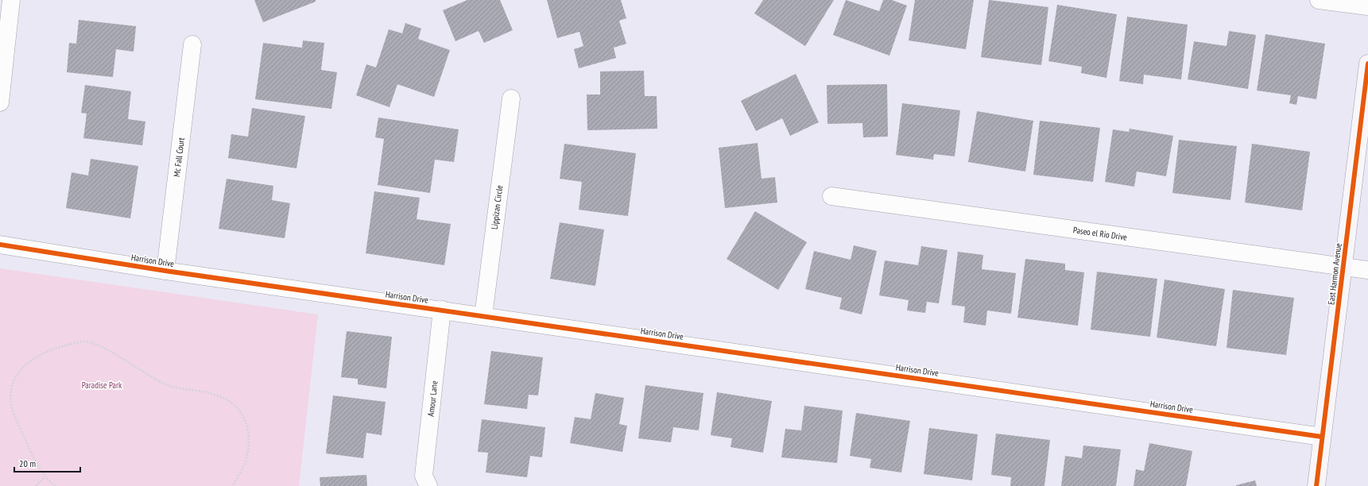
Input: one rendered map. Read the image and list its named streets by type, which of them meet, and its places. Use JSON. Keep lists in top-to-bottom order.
{
  "streets": {
    "main road": ["East Harmon Avenue"],
    "street": [
      "Mc Fall Court",
      "Lippizan Circle",
      "Paseo el Rio Drive",
      "Harrison Drive",
      "Amour Lane"
    ]
  },
  "crossings": [
    ["Mc Fall Court", "Harrison Drive"],
    ["Lippizan Circle", "Harrison Drive"],
    ["Paseo el Rio Drive", "East Harmon Avenue"],
    ["Harrison Drive", "East Harmon Avenue"],
    ["Harrison Drive", "Amour Lane"]
  ],
  "parks": ["Paradise Park"],
  "scale_bar": "20 m"
}
